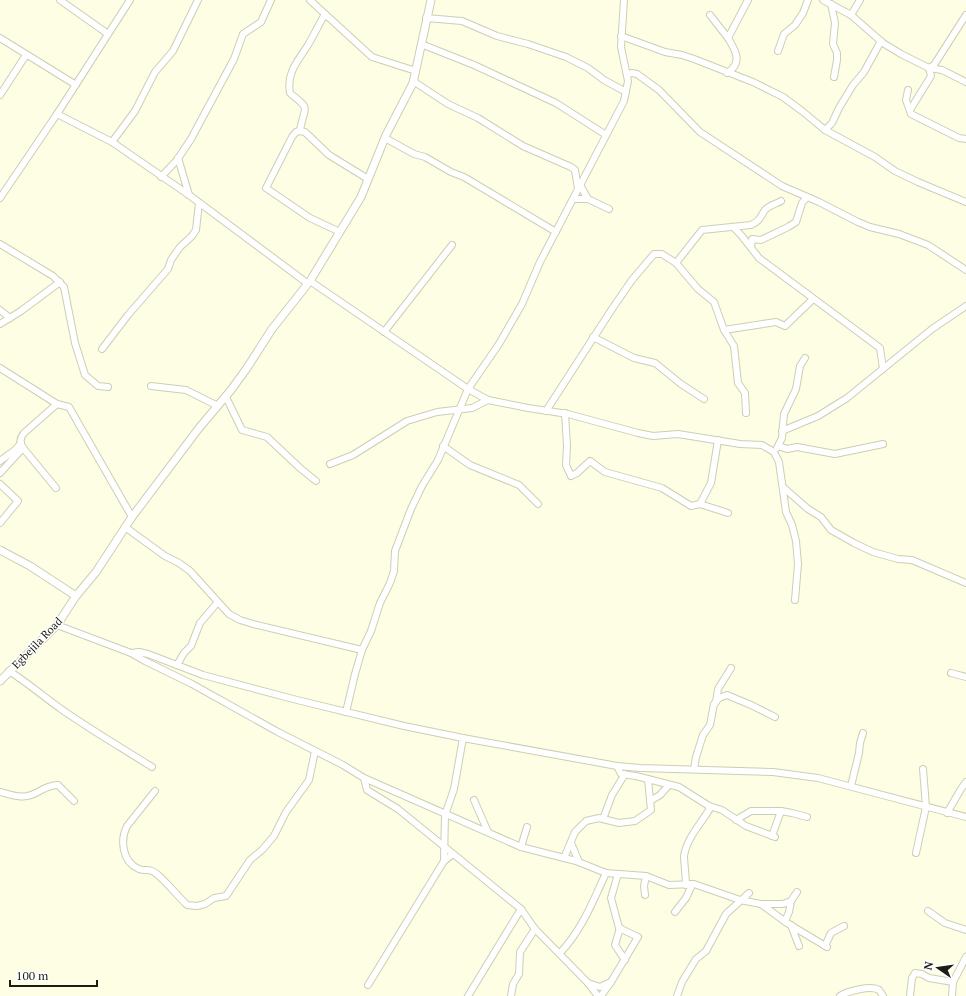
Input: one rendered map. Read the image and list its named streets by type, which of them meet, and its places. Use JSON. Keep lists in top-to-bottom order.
{
  "streets": {
    "street": ["Egbejila Road"]
  },
  "scale_bar": "100 m",
  "north": "left"
}
